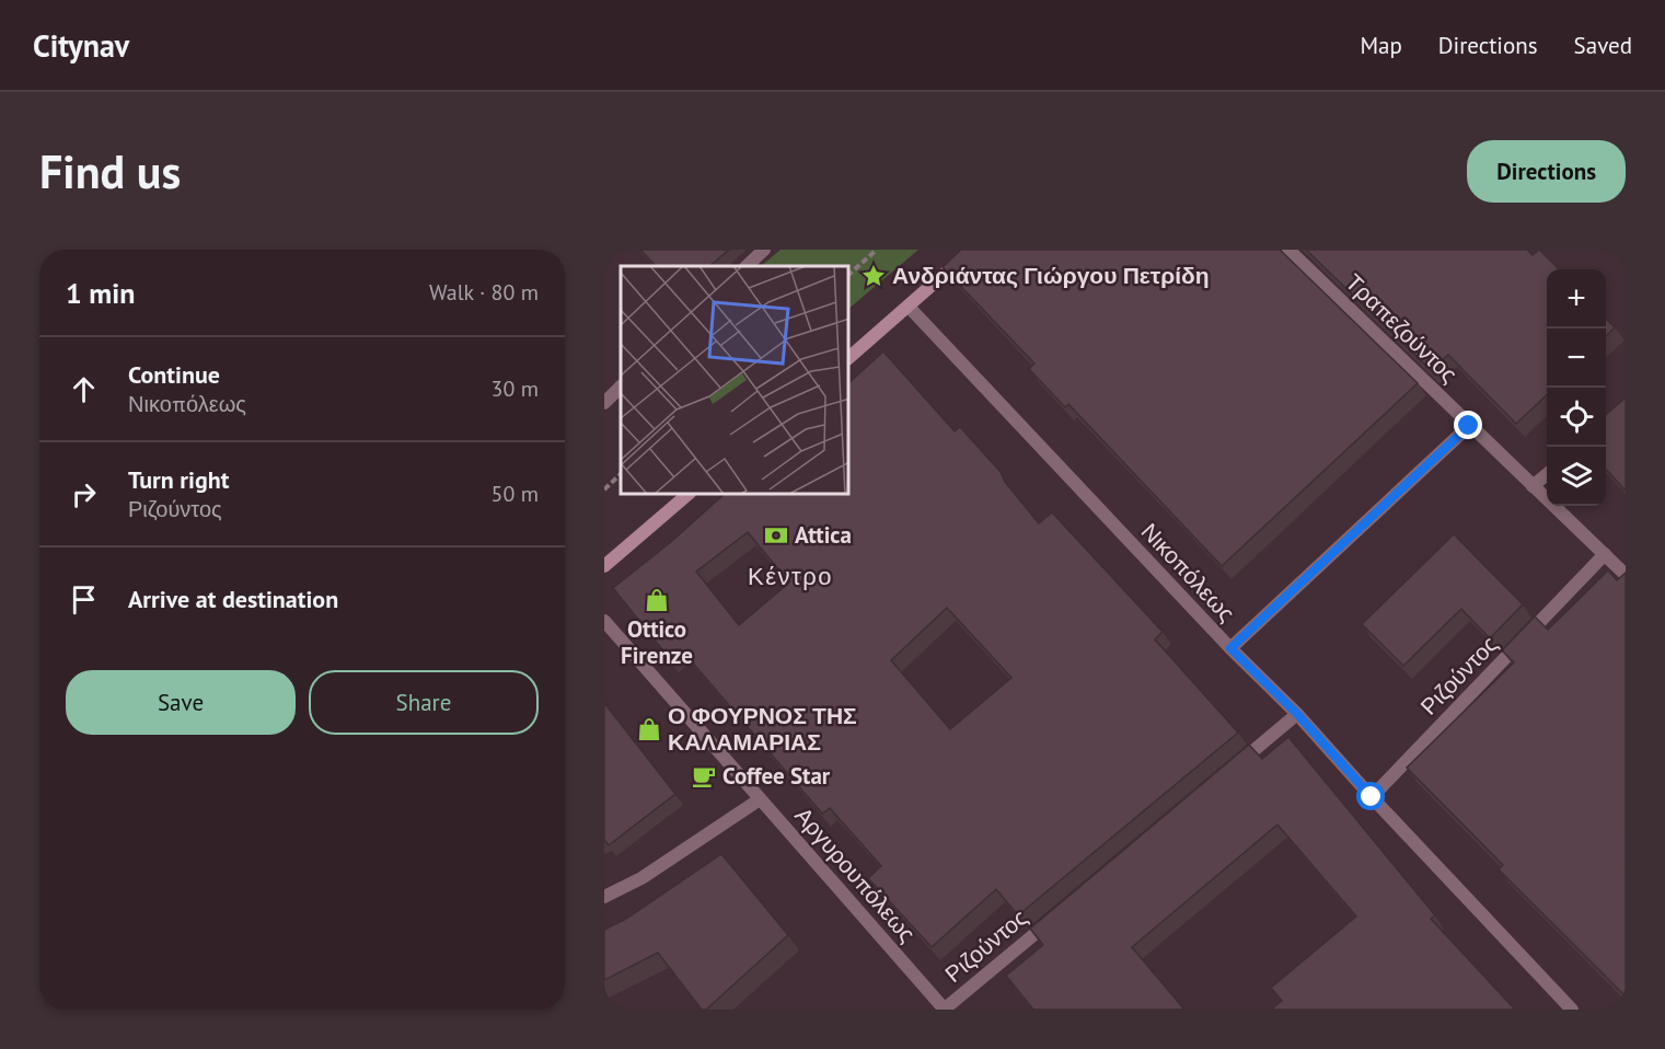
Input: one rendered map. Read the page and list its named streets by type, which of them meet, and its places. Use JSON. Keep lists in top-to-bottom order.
{
  "streets": {
    "street": [
      "Τραπεζούντος",
      "Νικοπόλεως",
      "Ριζούντος",
      "Αργυρουπόλεως"
    ]
  },
  "crossings": [
    ["Τραπεζούντος", "Ριζούντος"],
    ["Νικοπόλεως", "Ριζούντος"],
    ["Ριζούντος", "Αργυρουπόλεως"]
  ],
  "districts": ["Κέντρο"],
  "places": {
    "place": ["Ανδριάντας Γιώργου Πετρίδη"],
    "bank": ["Attica"],
    "shop": ["Ottico Firenze", "Ο ΦΟΥΡΝΟΣ ΤΗΣ ΚΑΛΑΜΑΡΙΑΣ"],
    "cafe": ["Coffee Star"]
  },
  "page": {
    "header": "Citynav",
    "nav": ["Map", "Directions", "Saved"],
    "buttons": [
      "Directions",
      ["Save", "Share"]
    ],
    "title": "Find us",
    "heading": ["1 min", "Walk · 80 m"],
    "map_buttons": ["+", "−"],
    "list": [
      ["Continue", "Νικοπόλεως", "30 m"],
      ["Turn right", "Ριζούντος", "50 m"],
      "Arrive at destination"
    ]
  }
}
